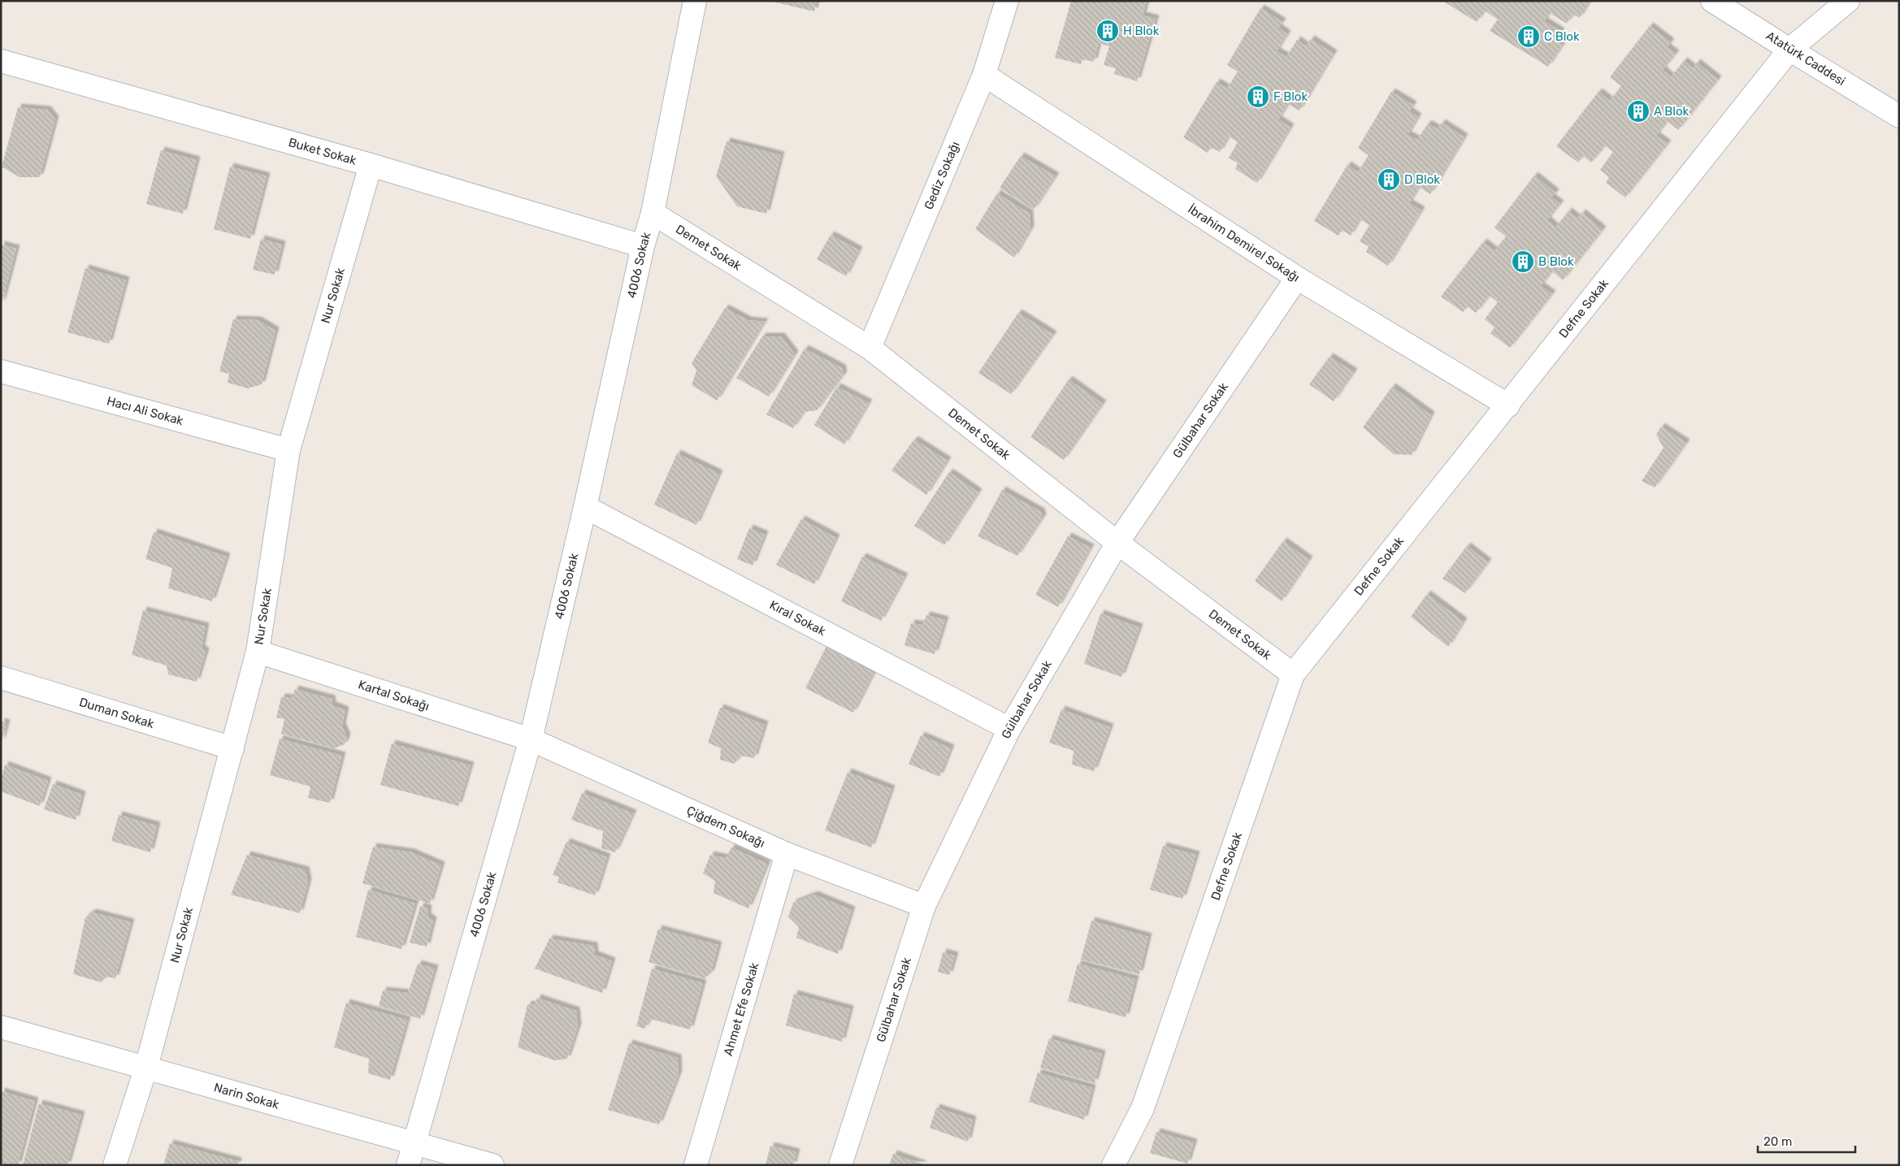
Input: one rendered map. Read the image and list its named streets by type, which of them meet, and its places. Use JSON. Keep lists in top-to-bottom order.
{
  "streets": {
    "street": [
      "Atatürk Caddesi",
      "Buket Sokak",
      "Gediz Sokağı",
      "İbrahim Demirel Sokağı",
      "Demet Sokak",
      "4006 Sokak",
      "Nur Sokak",
      "Defne Sokak",
      "Hacı Ali Sokak",
      "Gülbahar Sokak",
      "Kıral Sokak",
      "Kartal Sokağı",
      "Duman Sokak",
      "Çiğdem Sokağı",
      "Ahmet Efe Sokak",
      "Narin Sokak"
    ]
  },
  "crossings": [
    ["Atatürk Caddesi", "Defne Sokak"],
    ["Buket Sokak", "4006 Sokak"],
    ["Buket Sokak", "Nur Sokak"],
    ["Gediz Sokağı", "İbrahim Demirel Sokağı"],
    ["Gediz Sokağı", "Demet Sokak"],
    ["İbrahim Demirel Sokağı", "Defne Sokak"],
    ["İbrahim Demirel Sokağı", "Gülbahar Sokak"],
    ["Demet Sokak", "4006 Sokak"],
    ["Demet Sokak", "Defne Sokak"],
    ["Demet Sokak", "Gülbahar Sokak"],
    ["4006 Sokak", "Kıral Sokak"],
    ["4006 Sokak", "Kartal Sokağı"],
    ["4006 Sokak", "Çiğdem Sokağı"],
    ["4006 Sokak", "Narin Sokak"],
    ["Nur Sokak", "Hacı Ali Sokak"],
    ["Nur Sokak", "Kartal Sokağı"],
    ["Nur Sokak", "Duman Sokak"],
    ["Nur Sokak", "Narin Sokak"],
    ["Gülbahar Sokak", "Kıral Sokak"],
    ["Gülbahar Sokak", "Çiğdem Sokağı"],
    ["Kartal Sokağı", "Çiğdem Sokağı"],
    ["Çiğdem Sokağı", "Ahmet Efe Sokak"]
  ],
  "places": {
    "building": [
      "H Blok",
      "C Blok",
      "F Blok",
      "A Blok",
      "D Blok",
      "B Blok"
    ]
  },
  "scale_bar": "20 m"
}
